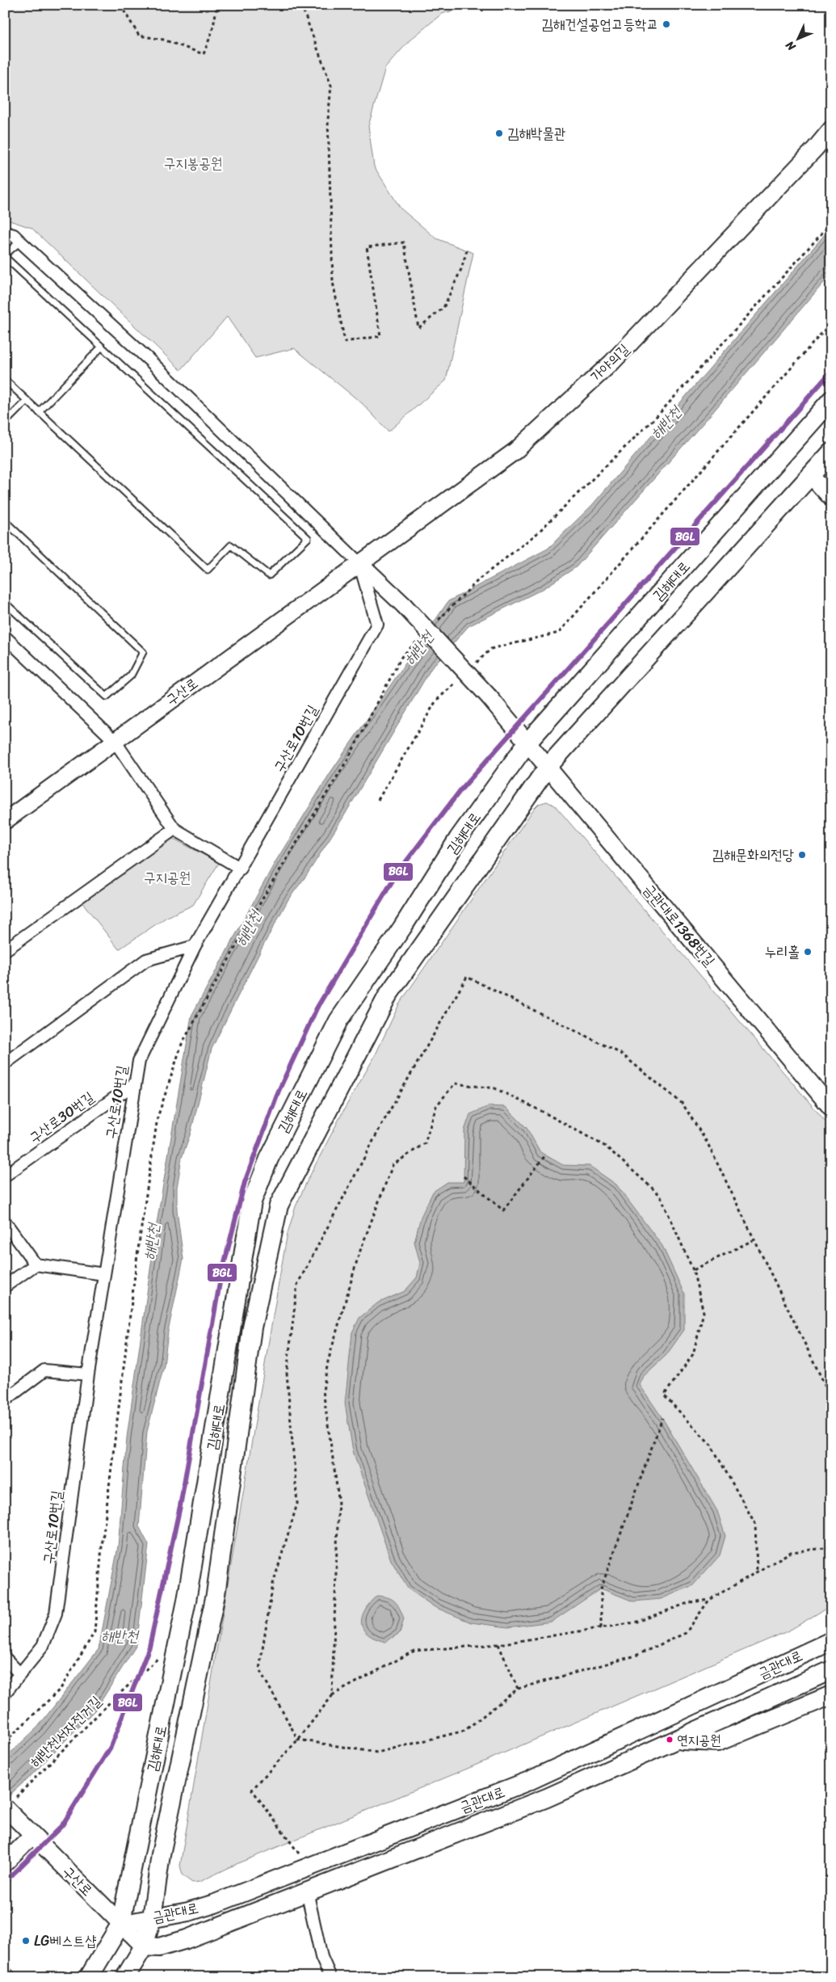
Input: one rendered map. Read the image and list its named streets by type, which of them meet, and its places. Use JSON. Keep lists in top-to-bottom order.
{
  "streets": {
    "main road": ["김해대로", "금관대로"],
    "street": [
      "가야의길",
      "구산로",
      "구산로10번길",
      "금관대로1368번길",
      "구산로30번길"
    ],
    "path": ["해반천서자전거길"]
  },
  "crossings": [
    ["가야의길", "구산로"],
    ["가야의길", "구산로10번길"],
    ["가야의길", "금관대로1368번길"],
    ["김해대로", "구산로"],
    ["김해대로", "금관대로1368번길"],
    ["김해대로", "금관대로"],
    ["김해대로", "해반천서자전거길"],
    ["구산로", "구산로10번길"],
    ["구산로", "금관대로1368번길"],
    ["구산로", "금관대로"],
    ["구산로", "해반천서자전거길"],
    ["구산로10번길", "금관대로1368번길"],
    ["구산로10번길", "구산로30번길"]
  ],
  "water": ["해반천"],
  "parks": ["구지봉공원", "구지공원"],
  "places": [
    "김해건설공업고등학교",
    "김해박물관",
    "김해문화의전당",
    "누리홀",
    "연지공원",
    "LG베스트샵"
  ],
  "lines": ["transit line BGL"],
  "north": "bottom left"
}
